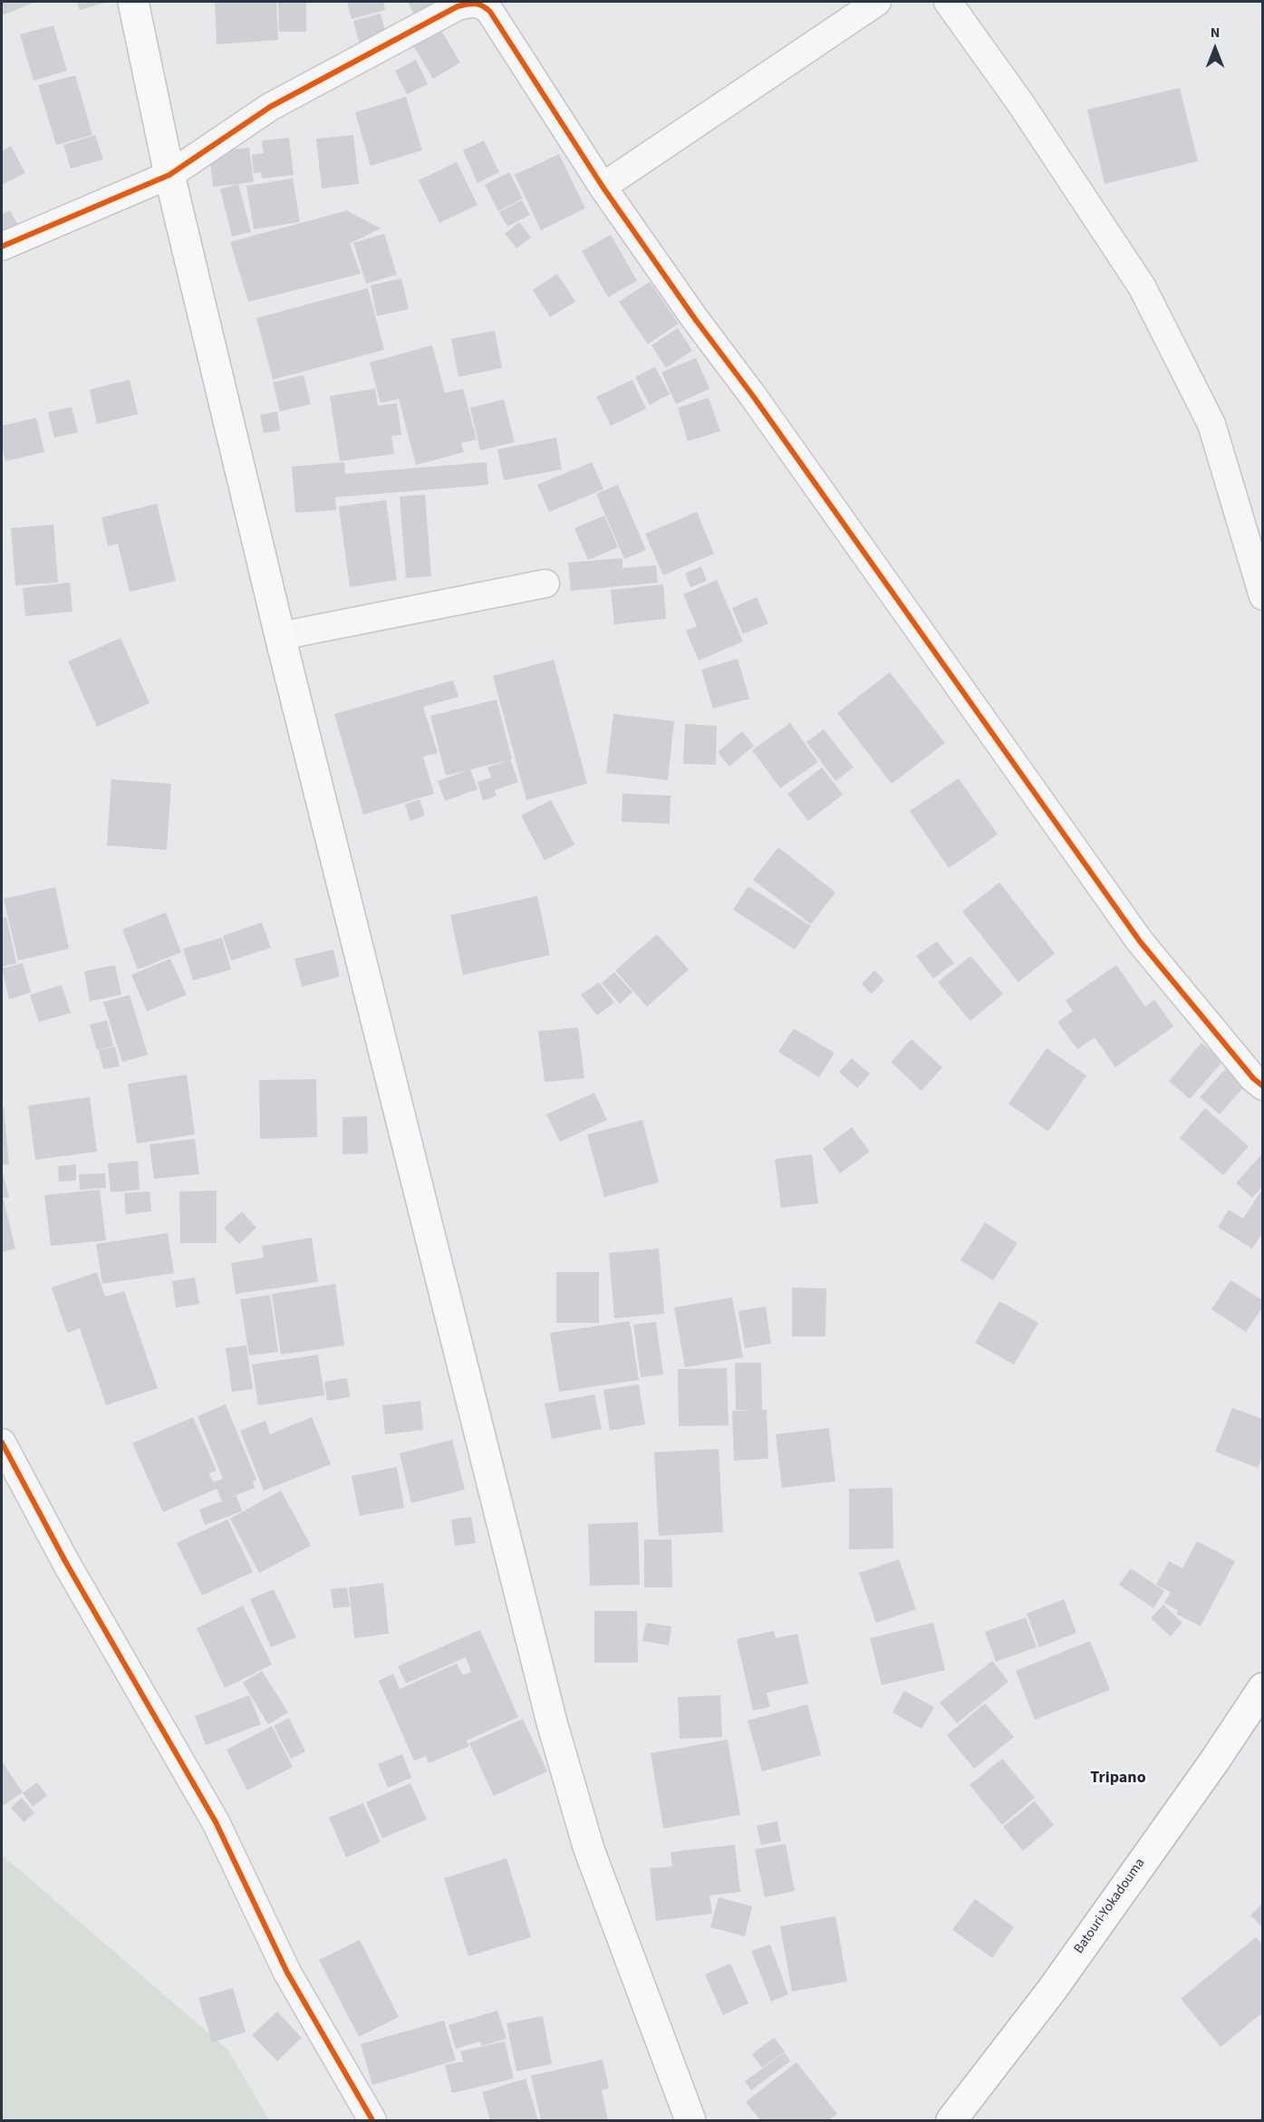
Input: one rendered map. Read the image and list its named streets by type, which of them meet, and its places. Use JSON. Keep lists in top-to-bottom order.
{
  "streets": {
    "main road": ["Batouri-Yokadouma"]
  },
  "districts": ["Tripano"],
  "north": "top"
}
